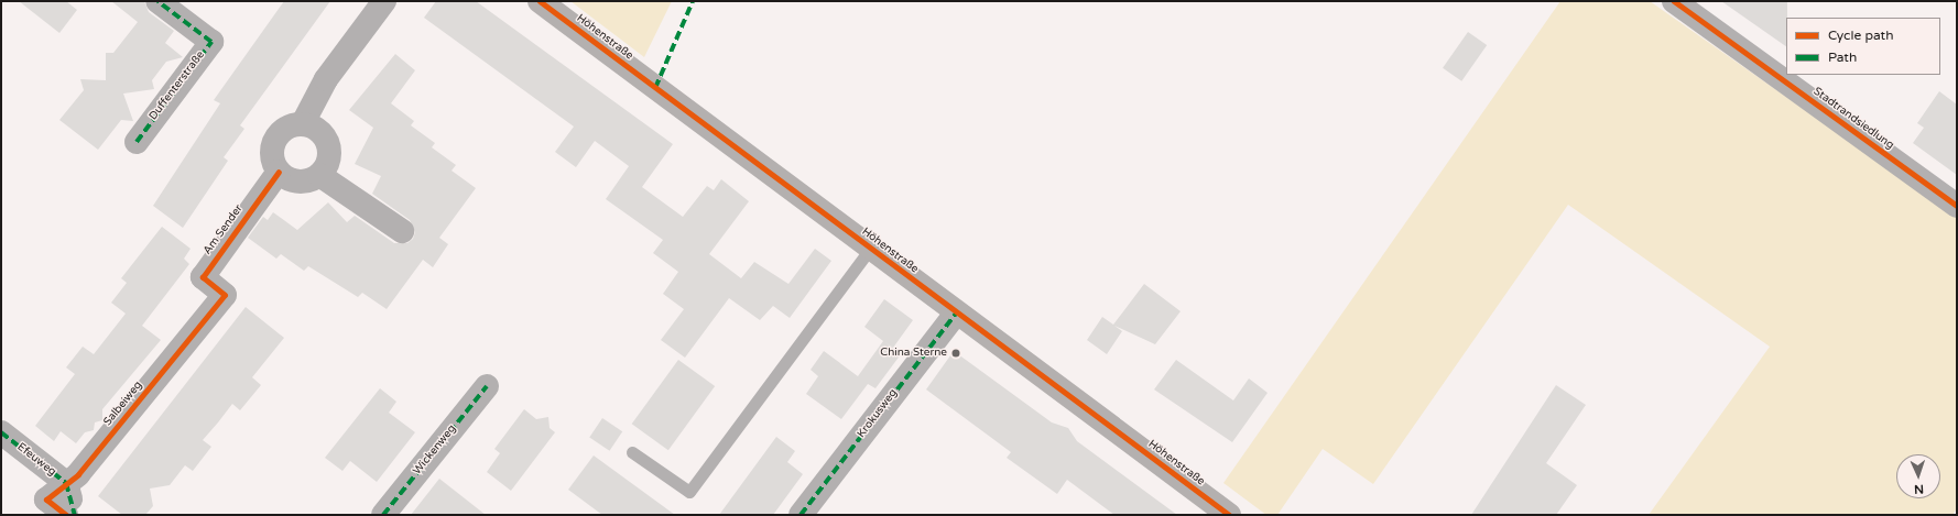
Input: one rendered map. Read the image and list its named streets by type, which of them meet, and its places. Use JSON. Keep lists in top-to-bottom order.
{
  "streets": {
    "street": [
      "Höhenstraße",
      "Duffenterstraße",
      "Stadtrandsiedlung",
      "Am Sender",
      "Salbeiweg",
      "Krokusweg",
      "Wickenweg",
      "Efeuweg"
    ]
  },
  "crossings": [
    ["Höhenstraße", "Krokusweg"],
    ["Am Sender", "Salbeiweg"],
    ["Salbeiweg", "Efeuweg"]
  ],
  "places": ["China Sterne"],
  "legend": ["Cycle path", "Path"],
  "north": "bottom"
}
